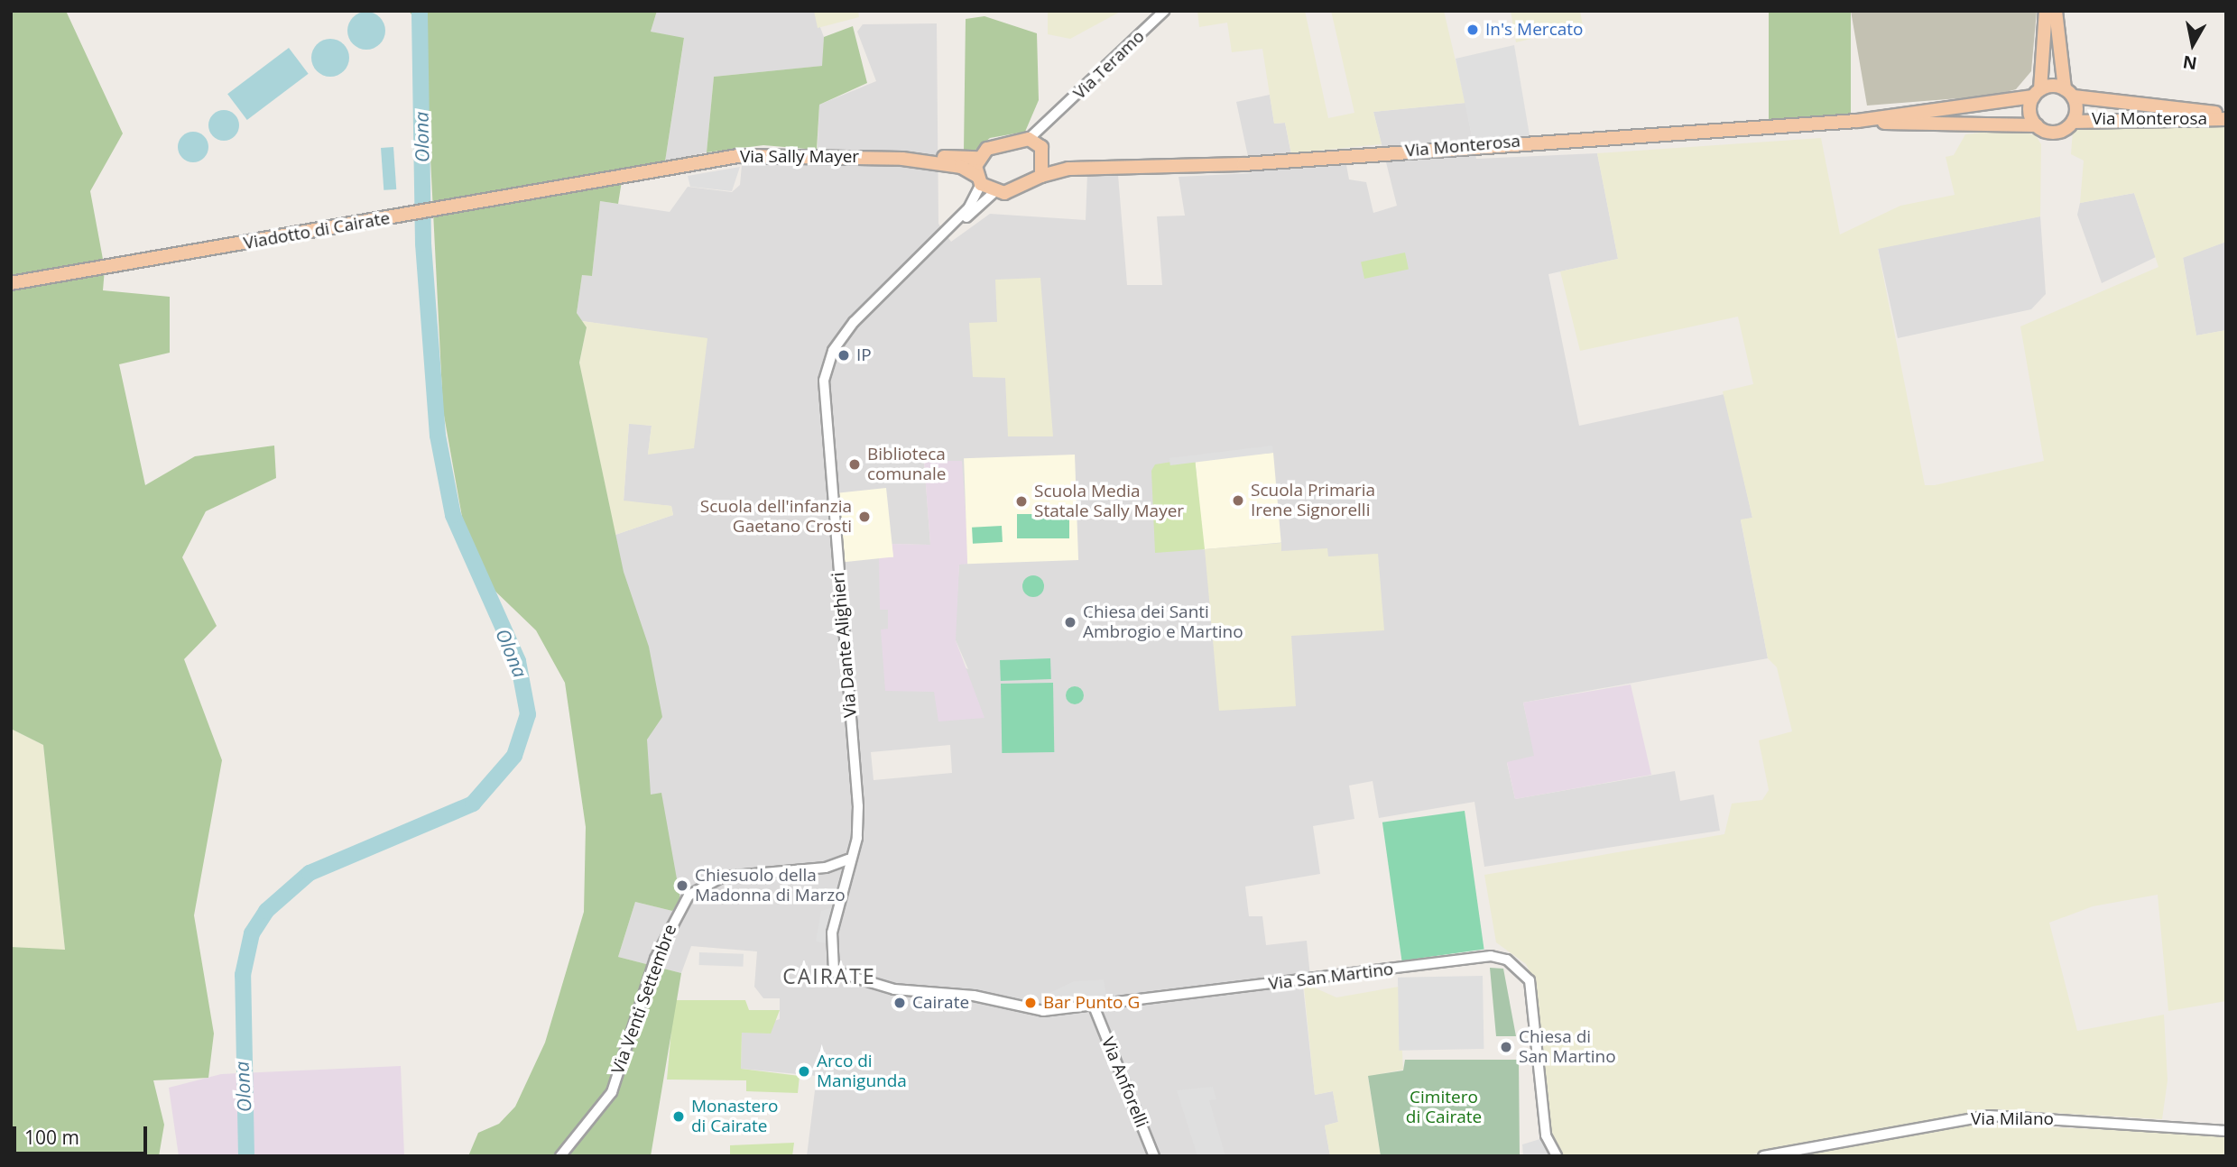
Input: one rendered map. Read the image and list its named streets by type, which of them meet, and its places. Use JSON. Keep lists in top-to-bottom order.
{
  "streets": {
    "main road": ["Via Monterosa", "Via Sally Mayer", "Viadotto di Cairate"],
    "street": [
      "Via Teramo",
      "Via Dante Alighieri",
      "Via San Martino",
      "Via Venti Settembre",
      "Via Anforelli",
      "Via Milano"
    ]
  },
  "crossings": [
    ["Via Teramo", "Via Monterosa"],
    ["Via Teramo", "Via Sally Mayer"],
    ["Via Teramo", "Via Dante Alighieri"],
    ["Via Monterosa", "Via Sally Mayer"],
    ["Via Monterosa", "Via Dante Alighieri"],
    ["Via Sally Mayer", "Viadotto di Cairate"],
    ["Via Sally Mayer", "Via Dante Alighieri"],
    ["Via Dante Alighieri", "Via San Martino"],
    ["Via Dante Alighieri", "Via Venti Settembre"],
    ["Via San Martino", "Via Anforelli"]
  ],
  "districts": ["CAIRATE"],
  "water": ["Olona"],
  "parks": ["Cimitero di Cairate"],
  "places": [
    "In's Mercato",
    "IP",
    "Biblioteca comunale",
    "Scuola Primaria Irene Signorelli",
    "Scuola Media Statale Sally Mayer",
    "Scuola dell'infanzia Gaetano Crosti",
    "Chiesa dei Santi Ambrogio e Martino",
    "Chiesuolo della Madonna di Marzo",
    "Cairate",
    "Bar Punto G",
    "Chiesa di San Martino",
    "Arco di Manigunda",
    "Monastero di Cairate"
  ],
  "scale_bar": "100 m",
  "north": "bottom"
}
